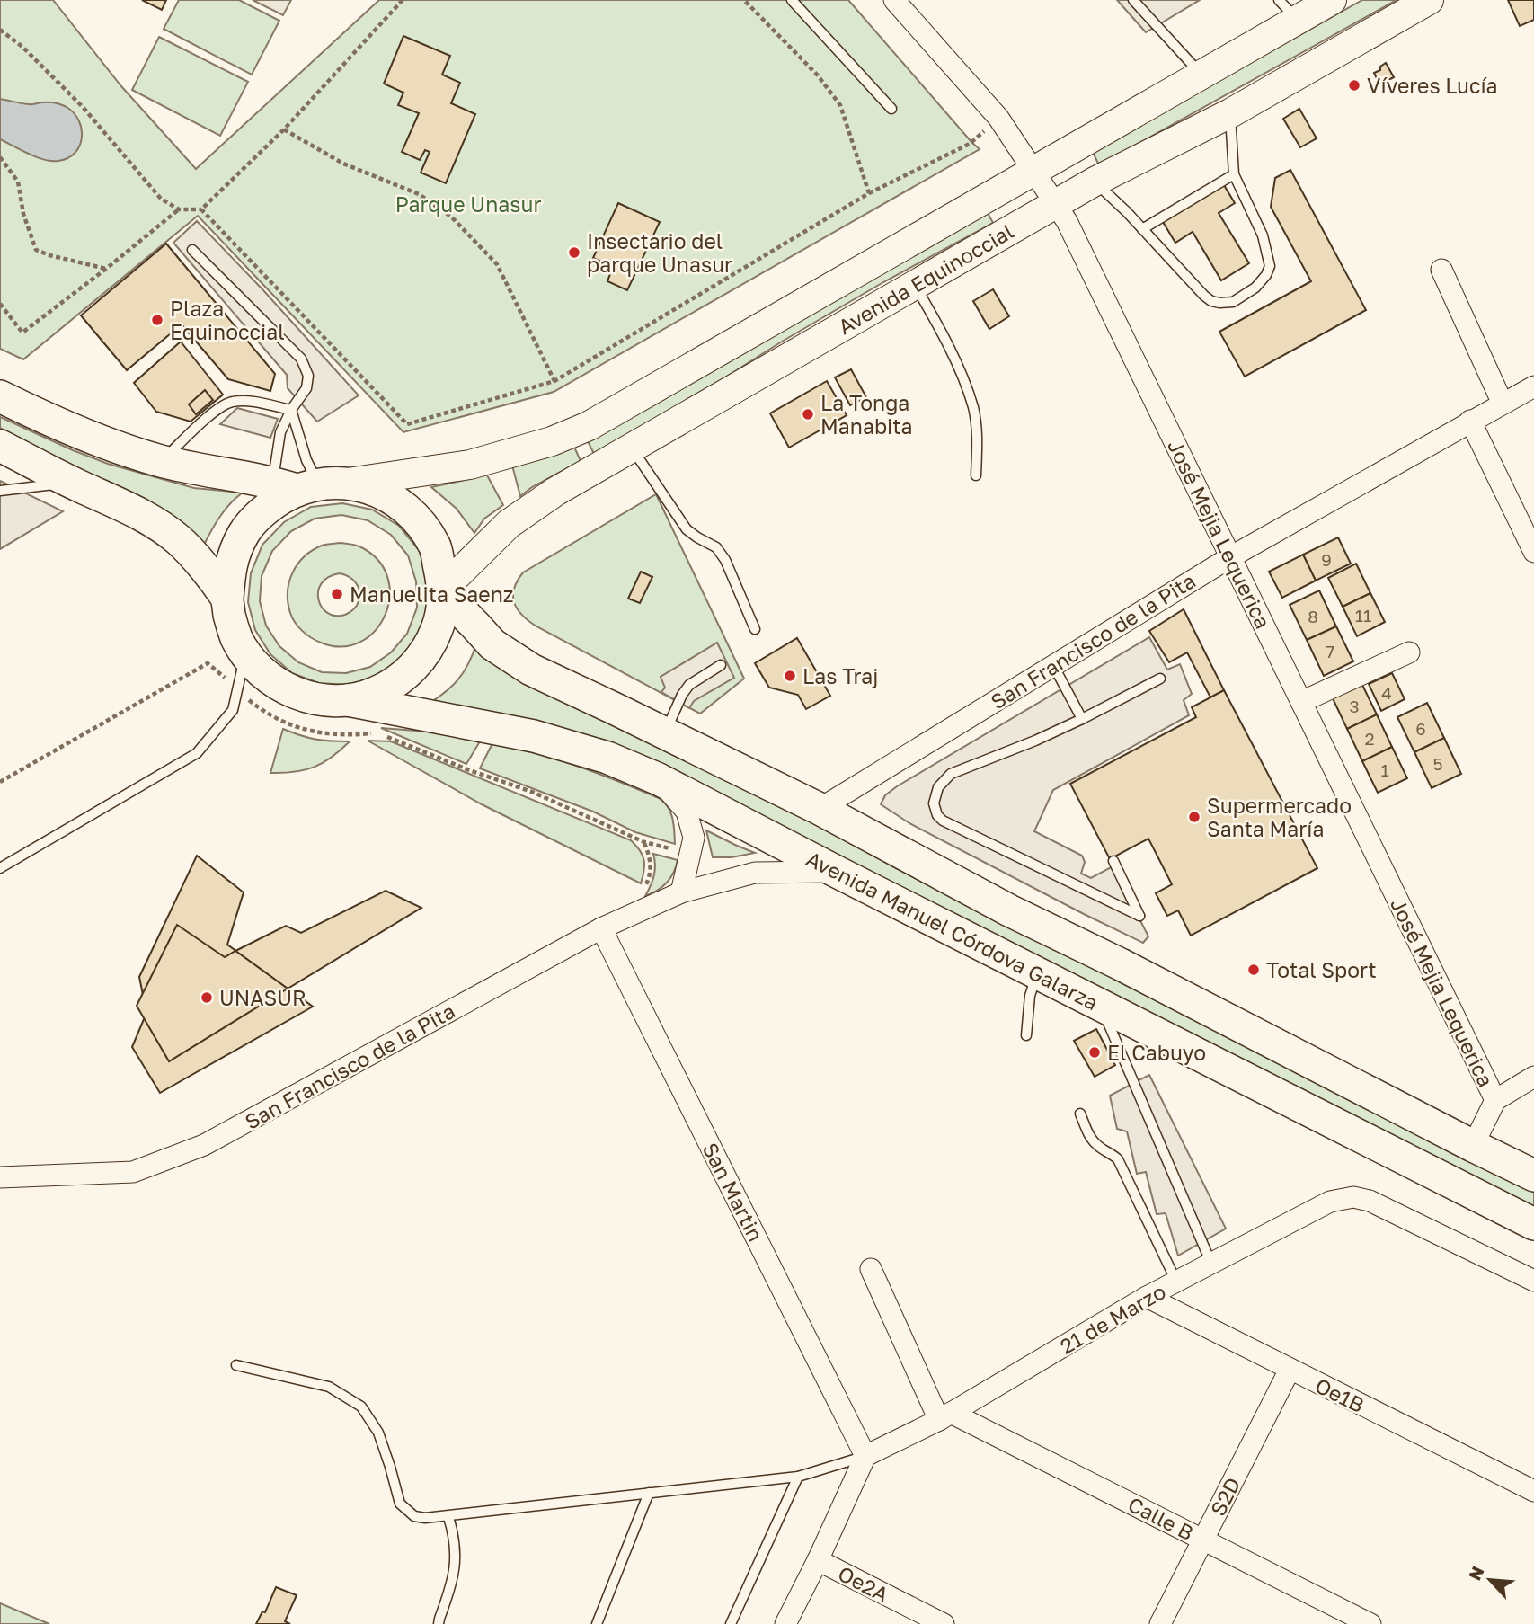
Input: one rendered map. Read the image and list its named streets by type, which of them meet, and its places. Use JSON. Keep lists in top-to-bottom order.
{
  "streets": {
    "main road": ["Avenida Equinoccial", "Avenida Manuel Córdova Galarza"],
    "street": [
      "José Mejia Lequerica",
      "San Francisco de la Pita",
      "San Martin",
      "21 de Marzo",
      "Oe1B",
      "S2D",
      "Calle B",
      "Oe2A"
    ]
  },
  "crossings": [
    ["Avenida Equinoccial", "José Mejia Lequerica"],
    ["Avenida Equinoccial", "Avenida Manuel Córdova Galarza"],
    ["José Mejia Lequerica", "San Francisco de la Pita"],
    ["San Francisco de la Pita", "Avenida Manuel Córdova Galarza"],
    ["San Francisco de la Pita", "San Martin"],
    ["San Martin", "21 de Marzo"],
    ["21 de Marzo", "Oe1B"],
    ["21 de Marzo", "Calle B"],
    ["Oe1B", "S2D"],
    ["S2D", "Calle B"]
  ],
  "parks": ["Parque Unasur"],
  "places": [
    "Víveres Lucía",
    "Insectario del parque Unasur",
    "Plaza Equinoccial",
    "La Tonga Manabita",
    "Manuelita Saenz",
    "Las Traj",
    "Supermercado Santa María",
    "Total Sport",
    "UNASUR",
    "El Cabuyo"
  ],
  "house_numbers": [
    "9",
    "11",
    "8",
    "7",
    "4",
    "3",
    "6",
    "2",
    "5",
    "1"
  ],
  "north": "top left"
}
